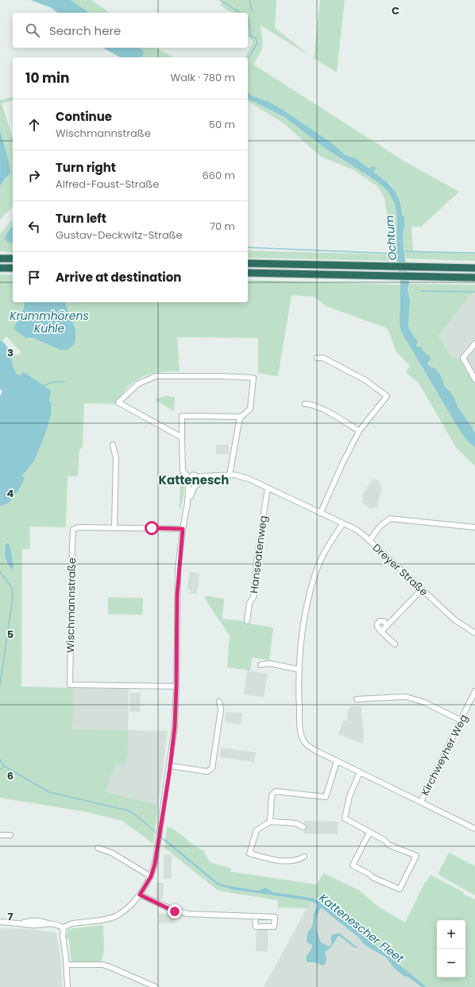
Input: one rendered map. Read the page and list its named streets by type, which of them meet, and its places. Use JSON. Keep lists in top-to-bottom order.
{
  "streets": {
    "street": [
      "Hanseatenweg",
      "Dreyer Straße",
      "Wischmannstraße",
      "Kirchweyher Weg"
    ]
  },
  "crossings": [
    ["Hanseatenweg", "Dreyer Straße"]
  ],
  "districts": ["Kattenesch"],
  "water": ["Ochtum", "Krummhörens Kuhle", "Kattenescher Fleet"],
  "page": {
    "search": "Search here",
    "heading": ["10 min", "Walk · 780 m"],
    "list": [
      ["Continue", "Wischmannstraße", "50 m"],
      ["Turn right", "Alfred-Faust-Straße", "660 m"],
      ["Turn left", "Gustav-Deckwitz-Straße", "70 m"],
      "Arrive at destination"
    ],
    "map_buttons": ["+", "−"]
  },
  "grid": {
    "columns": ["C"],
    "rows": [
      "3",
      "4",
      "5",
      "6",
      "7"
    ]
  }
}
